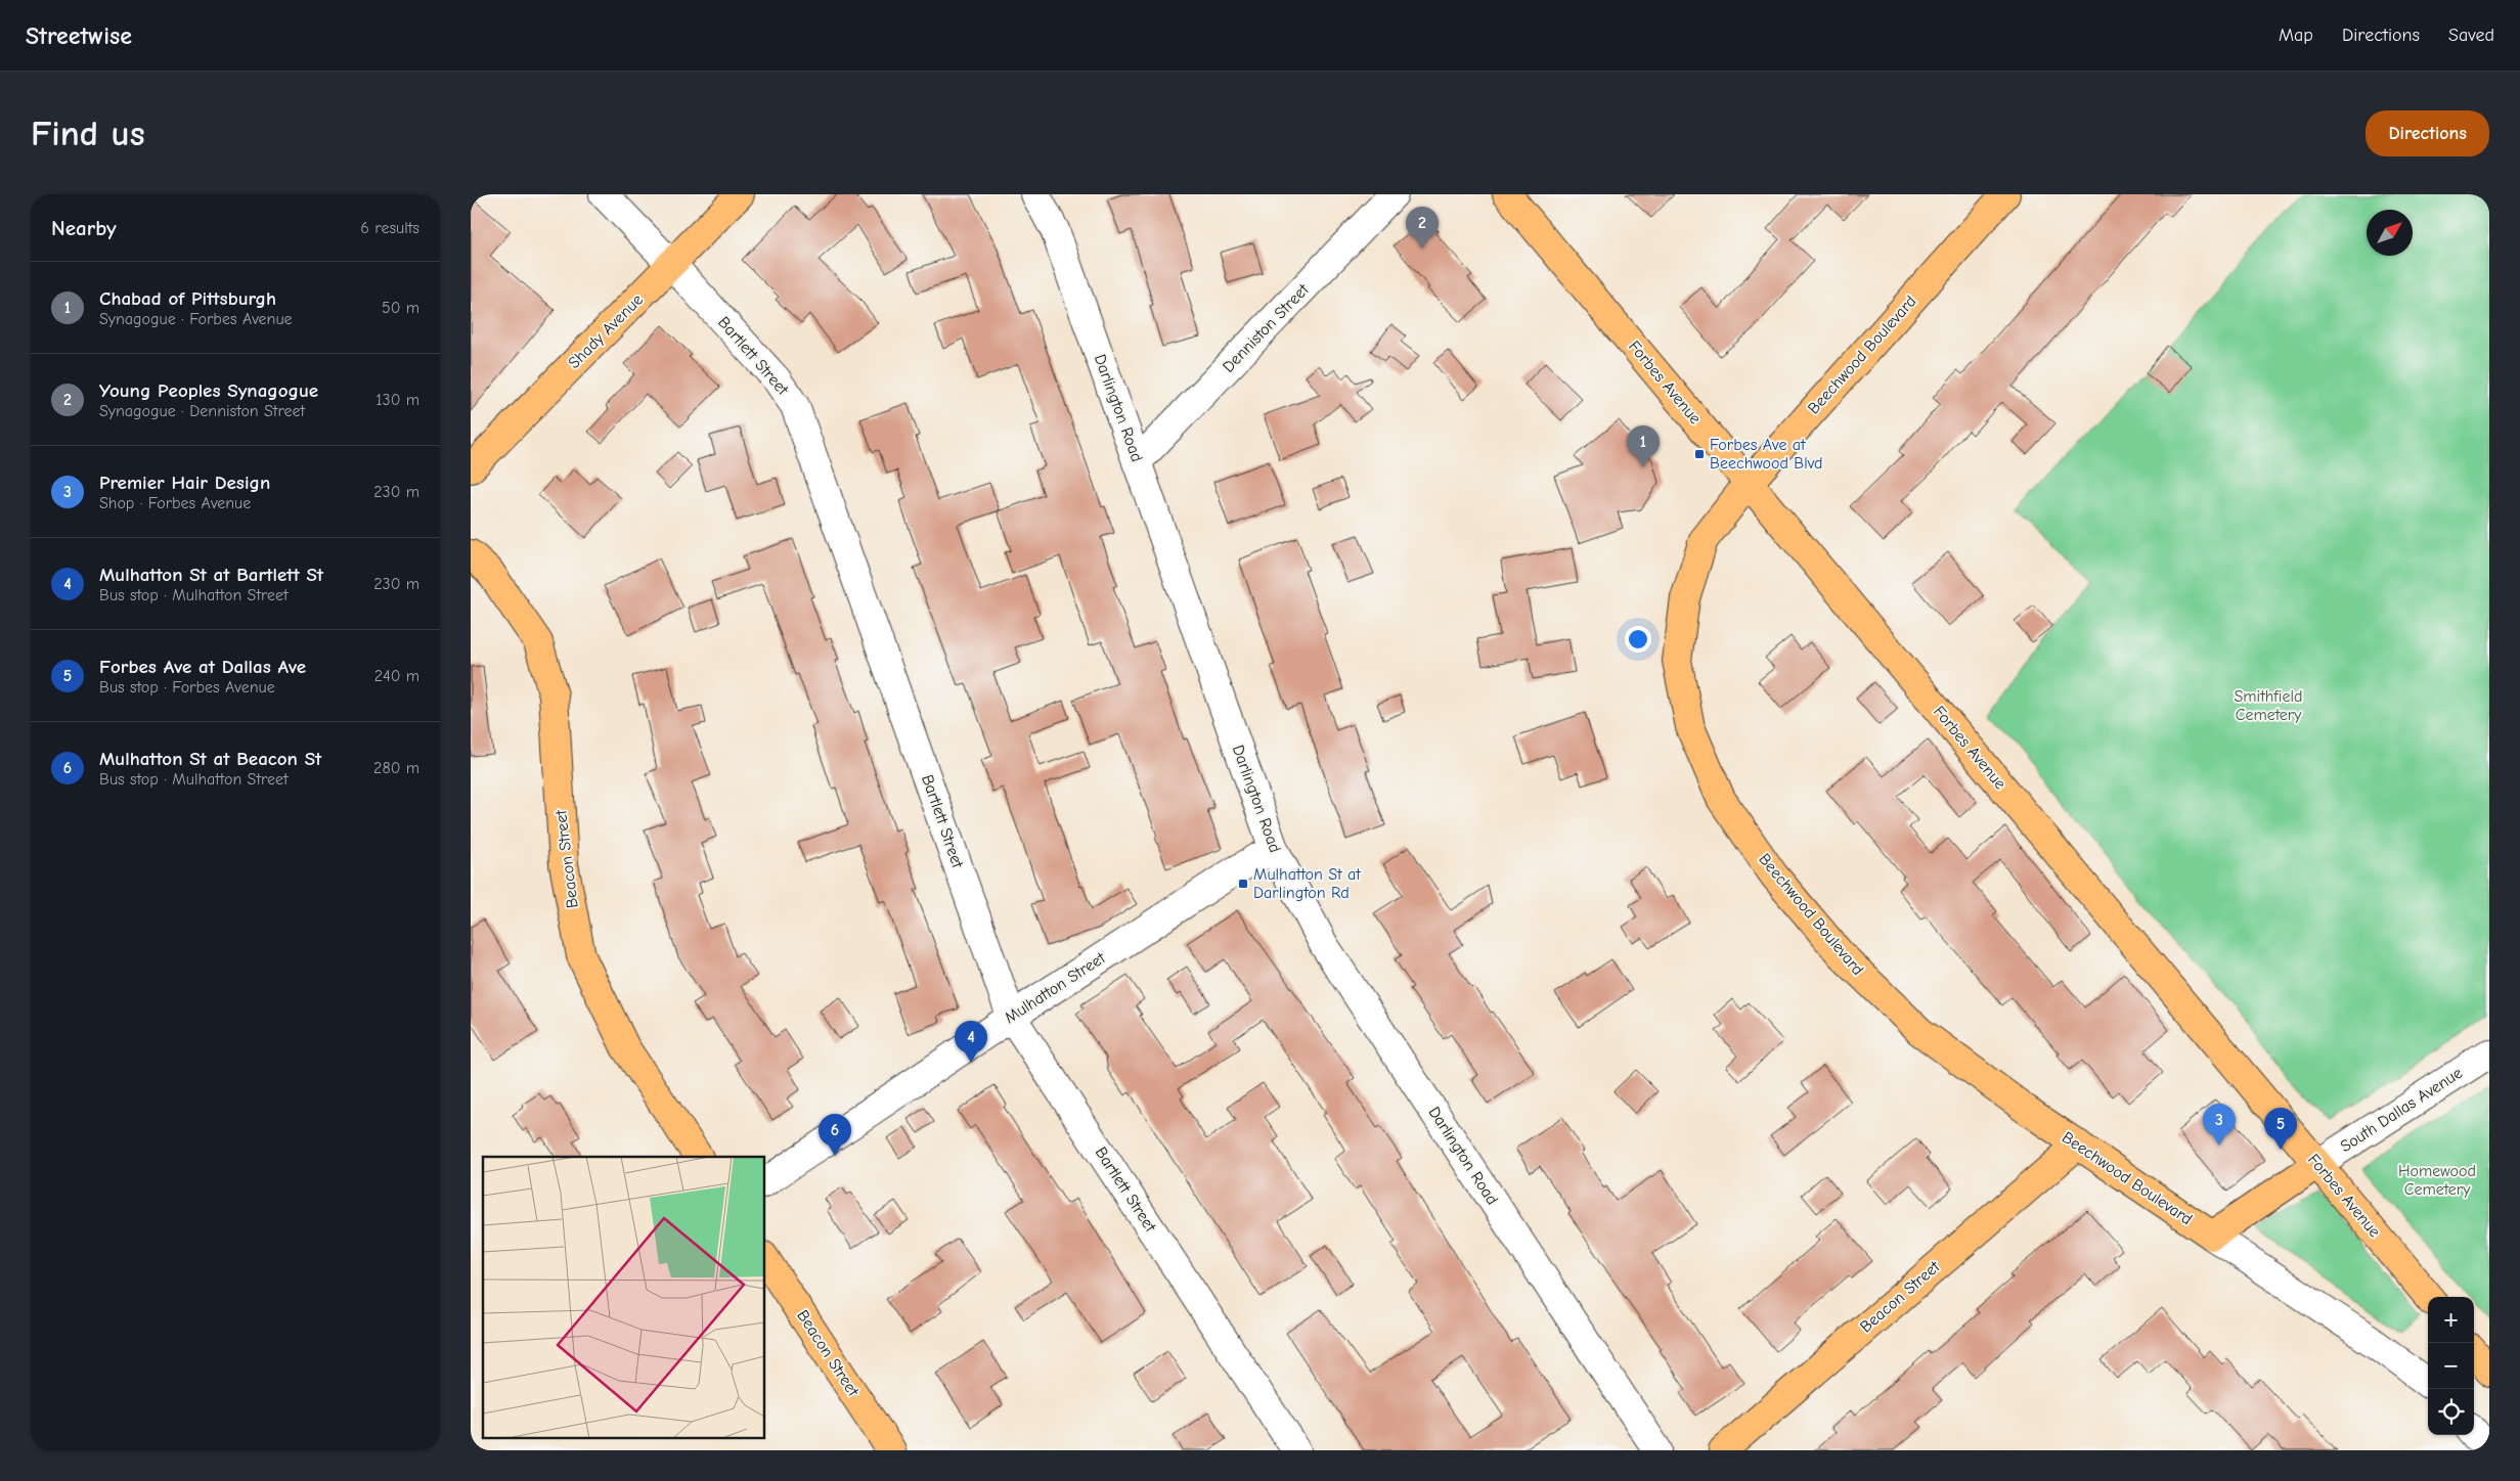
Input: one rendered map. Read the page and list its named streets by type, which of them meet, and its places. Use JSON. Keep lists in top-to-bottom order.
{
  "streets": {
    "main road": [
      "Shady Avenue",
      "Beechwood Boulevard",
      "Forbes Avenue",
      "Beacon Street",
      "South Dallas Avenue"
    ],
    "street": [
      "Denniston Street",
      "Bartlett Street",
      "Darlington Road",
      "Mulhatton Street"
    ]
  },
  "crossings": [
    ["Denniston Street", "Darlington Road"],
    ["Shady Avenue", "Bartlett Street"],
    ["Beechwood Boulevard", "Forbes Avenue"],
    ["Beechwood Boulevard", "Beacon Street"],
    ["Beechwood Boulevard", "South Dallas Avenue"],
    ["Bartlett Street", "Mulhatton Street"],
    ["Forbes Avenue", "South Dallas Avenue"],
    ["Darlington Road", "Mulhatton Street"]
  ],
  "parks": ["Smithfield Cemetery", "Homewood Cemetery"],
  "places": {
    "transit": ["Forbes Ave at Beechwood Blvd", "Mulhatton St at Darlington Rd"]
  },
  "north": "top right",
  "page": {
    "header": "Streetwise",
    "nav": ["Map", "Directions", "Saved"],
    "buttons": "Directions",
    "title": "Find us",
    "heading": ["Nearby", "6 results"],
    "pins": [
      "2",
      "1",
      "4",
      "3",
      "5",
      "6"
    ],
    "list": [
      {
        "mark": "1",
        "name": "Chabad of Pittsburgh",
        "note": "Synagogue · Forbes Avenue",
        "value": "50 m"
      },
      {
        "mark": "2",
        "name": "Young Peoples Synagogue",
        "note": "Synagogue · Denniston Street",
        "value": "130 m"
      },
      {
        "mark": "3",
        "name": "Premier Hair Design",
        "note": "Shop · Forbes Avenue",
        "value": "230 m"
      },
      {
        "mark": "4",
        "name": "Mulhatton St at Bartlett St",
        "note": "Bus stop · Mulhatton Street",
        "value": "230 m"
      },
      {
        "mark": "5",
        "name": "Forbes Ave at Dallas Ave",
        "note": "Bus stop · Forbes Avenue",
        "value": "240 m"
      },
      {
        "mark": "6",
        "name": "Mulhatton St at Beacon St",
        "note": "Bus stop · Mulhatton Street",
        "value": "280 m"
      }
    ],
    "map_buttons": ["+", "−"]
  }
}
